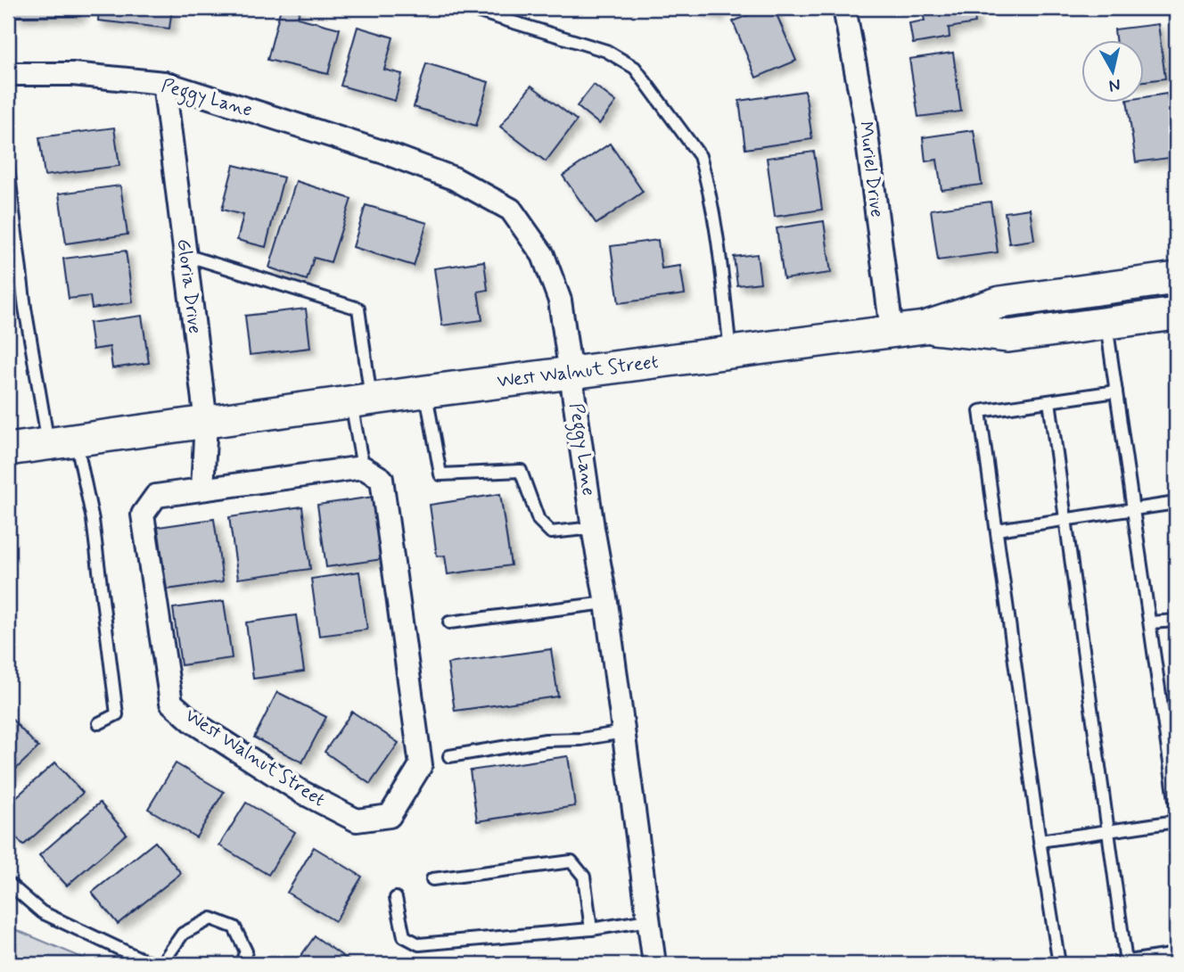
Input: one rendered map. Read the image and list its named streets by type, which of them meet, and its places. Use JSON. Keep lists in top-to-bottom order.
{
  "streets": {
    "main road": ["West Walnut Street"],
    "street": ["Peggy Lane", "Muriel Drive", "Gloria Drive"]
  },
  "crossings": [
    ["Peggy Lane", "Gloria Drive"],
    ["Peggy Lane", "West Walnut Street"],
    ["Muriel Drive", "West Walnut Street"],
    ["Gloria Drive", "West Walnut Street"]
  ],
  "north": "bottom"
}
